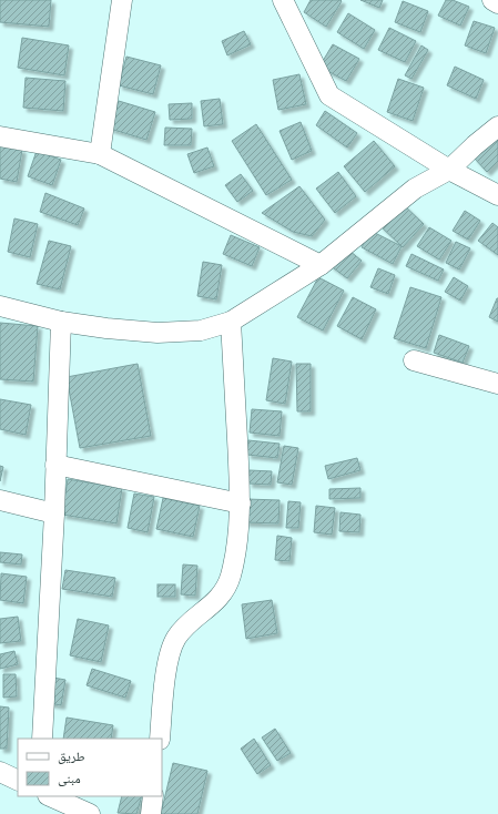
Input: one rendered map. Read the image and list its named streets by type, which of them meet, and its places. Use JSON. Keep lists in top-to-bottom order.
{
  "legend": ["طريق", "مبنى"]
}
